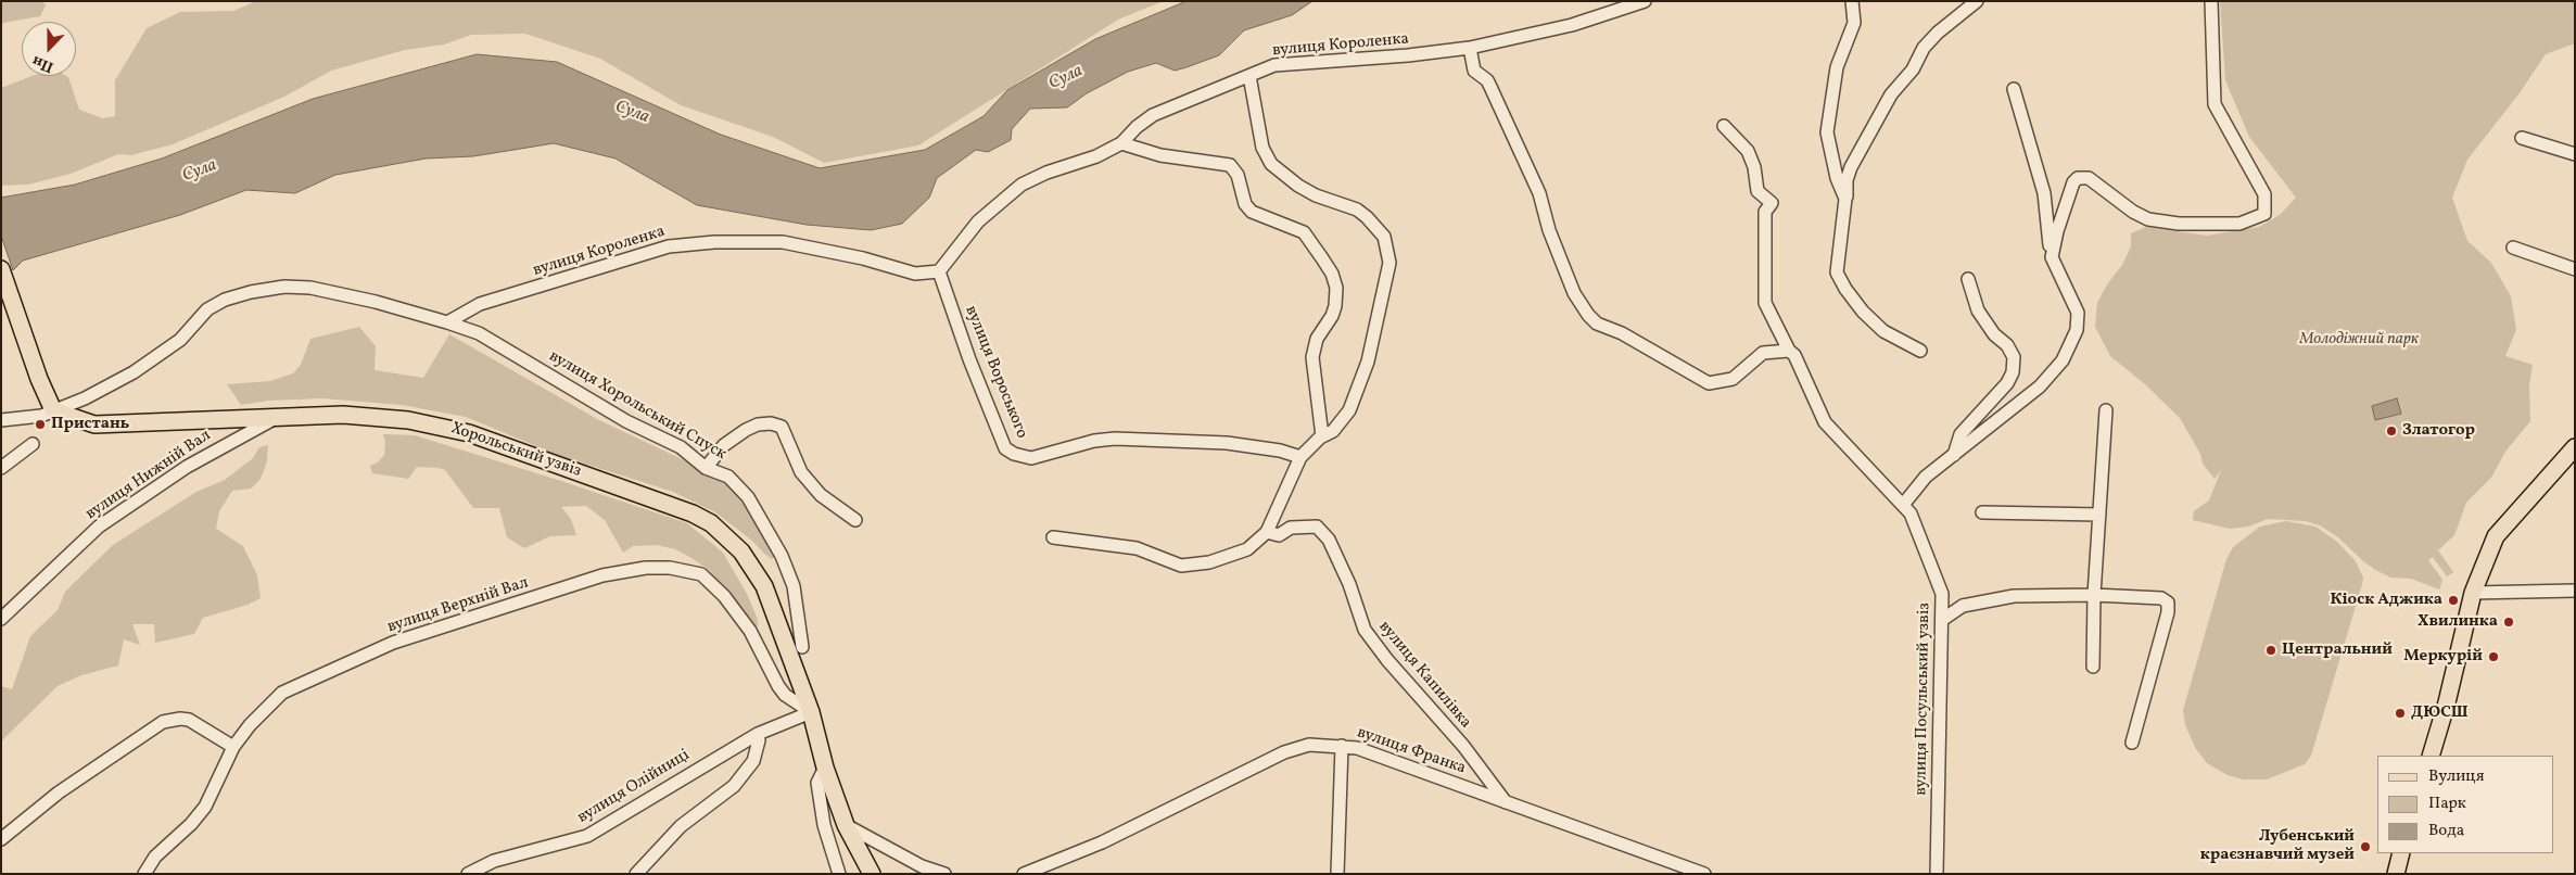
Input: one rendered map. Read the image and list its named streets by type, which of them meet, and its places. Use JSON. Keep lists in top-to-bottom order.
{
  "streets": {
    "main road": ["Хорольський узвіз"],
    "street": [
      "вулиця Короленка",
      "вулиця Вороського",
      "вулиця Хорольський Спуск",
      "вулиця Нижній Вал",
      "вулиця Верхній Вал",
      "вулиця Капилівка",
      "вулиця Посульський узвіз",
      "вулиця Франка",
      "вулиця Олійниці"
    ]
  },
  "crossings": [
    ["вулиця Короленка", "вулиця Вороського"],
    ["вулиця Короленка", "вулиця Хорольський Спуск"],
    ["Хорольський узвіз", "вулиця Нижній Вал"],
    ["Хорольський узвіз", "вулиця Верхній Вал"],
    ["Хорольський узвіз", "вулиця Олійниці"],
    ["вулиця Верхній Вал", "вулиця Олійниці"],
    ["вулиця Капилівка", "вулиця Франка"]
  ],
  "water": ["Сула"],
  "parks": ["Молодіжний парк"],
  "places": [
    "Пристань",
    "Златогор",
    "Кіоск Аджика",
    "Хвилинка",
    "Центральний",
    "Меркурій",
    "ДЮСШ",
    "Лубенський краєзнавчий музей"
  ],
  "legend": ["Вулиця", "Парк", "Вода"],
  "north": "bottom"
}
